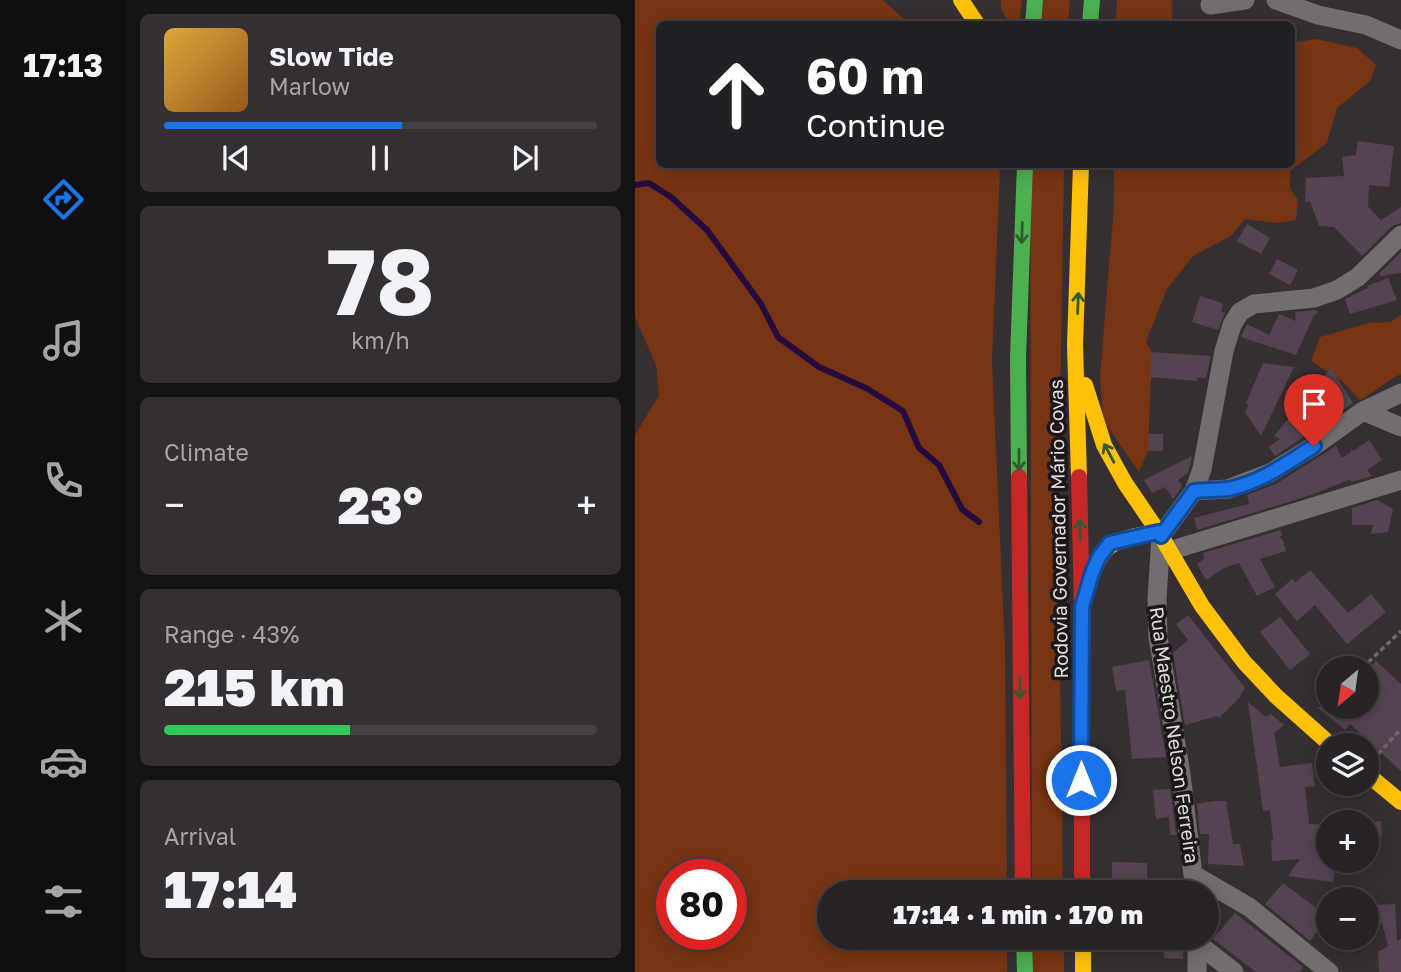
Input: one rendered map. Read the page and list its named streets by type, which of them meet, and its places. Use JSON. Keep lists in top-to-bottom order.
{
  "streets": {
    "main road": ["Rodovia Governador Mário Covas"],
    "street": ["Rua Maestro Nelson Ferreira"]
  },
  "north": "bottom left",
  "page": {
    "tabs": "17:13",
    "turn": ["60 m", "Continue"],
    "song": ["Slow Tide", "Marlow"],
    "tile": [
      ["78", "km/h"],
      "Climate",
      ["Range · 43%", "215 km"],
      ["Arrival", "17:14"]
    ],
    "heat": ["−", "23°", "+"],
    "map_buttons": ["+", "−"],
    "limit": "80",
    "trip": "17:14 · 1 min · 170 m"
  }
}
